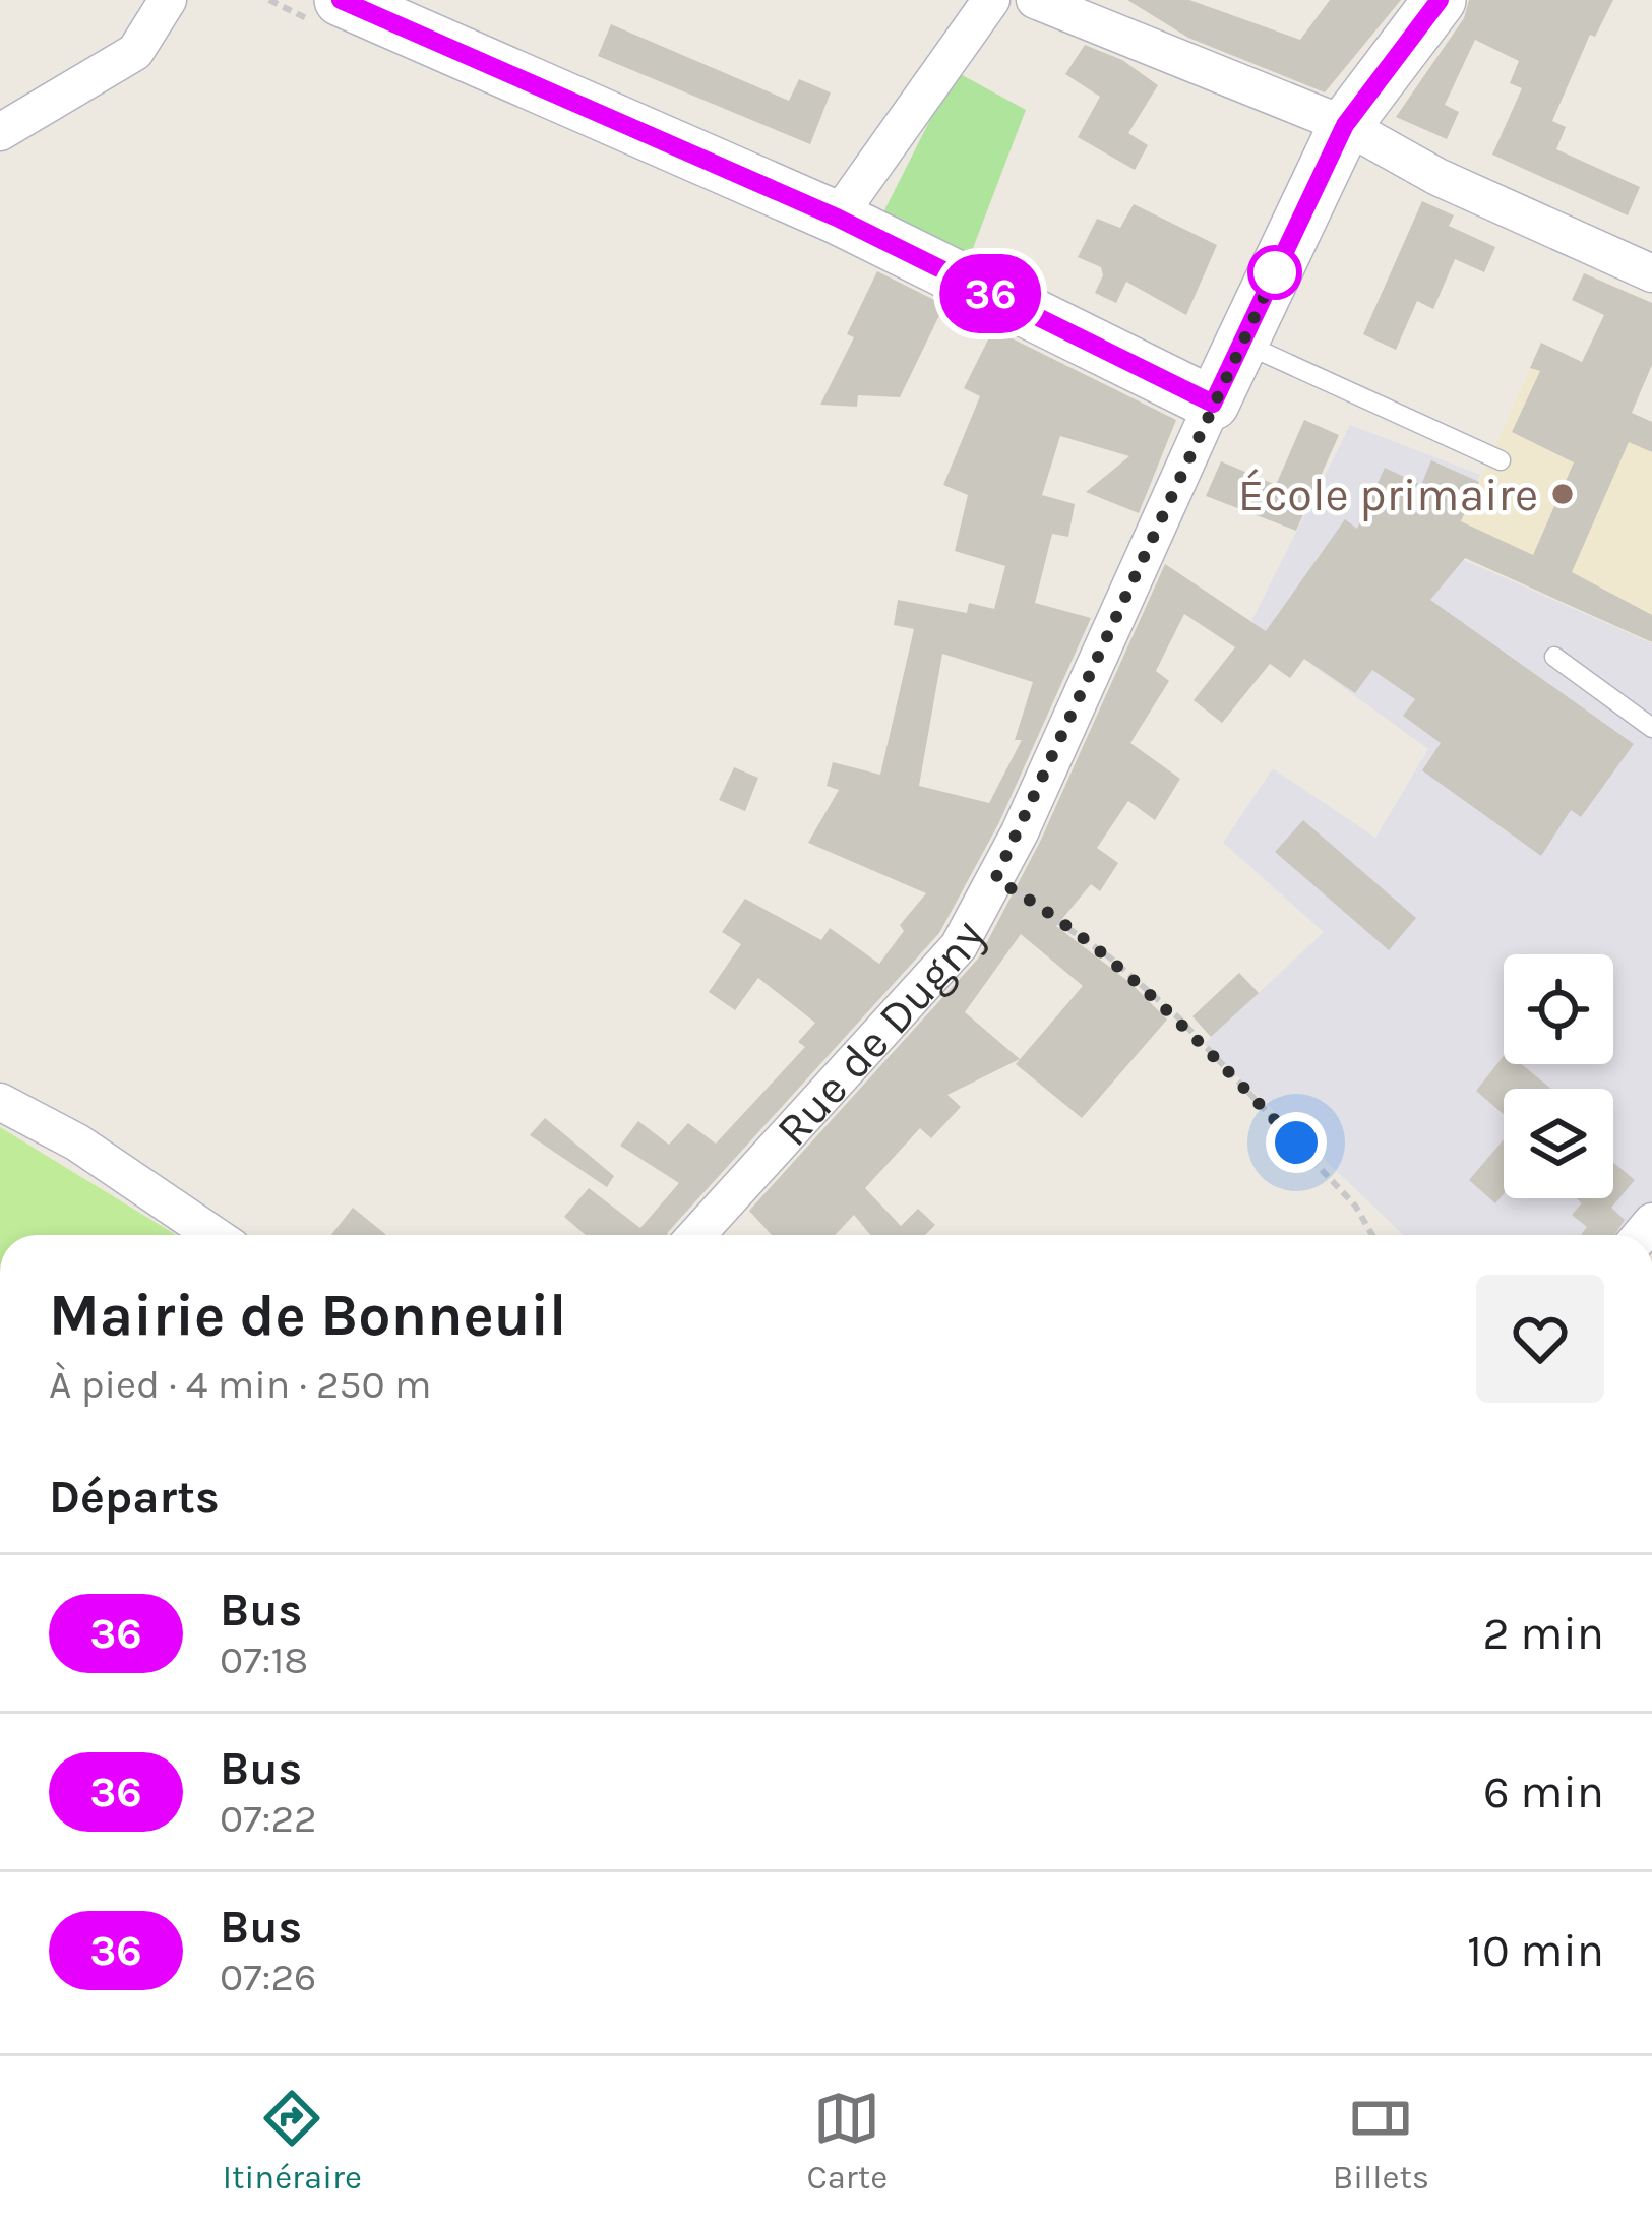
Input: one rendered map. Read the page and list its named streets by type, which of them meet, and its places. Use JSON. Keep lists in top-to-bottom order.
{
  "streets": {
    "street": ["Rue de Dugny"]
  },
  "places": ["École primaire"],
  "lines": ["bus line 36"],
  "page": {
    "on_map": "36",
    "heading": [
      ["Mairie de Bonneuil", "À pied · 4 min · 250 m"],
      "Départs"
    ],
    "list": [
      {
        "mark": "36",
        "name": "Bus",
        "note": "07:18",
        "value": "2 min"
      },
      {
        "mark": "36",
        "name": "Bus",
        "note": "07:22",
        "value": "6 min"
      },
      {
        "mark": "36",
        "name": "Bus",
        "note": "07:26",
        "value": "10 min"
      }
    ],
    "tabs": ["Itinéraire", "Carte", "Billets"]
  }
}
